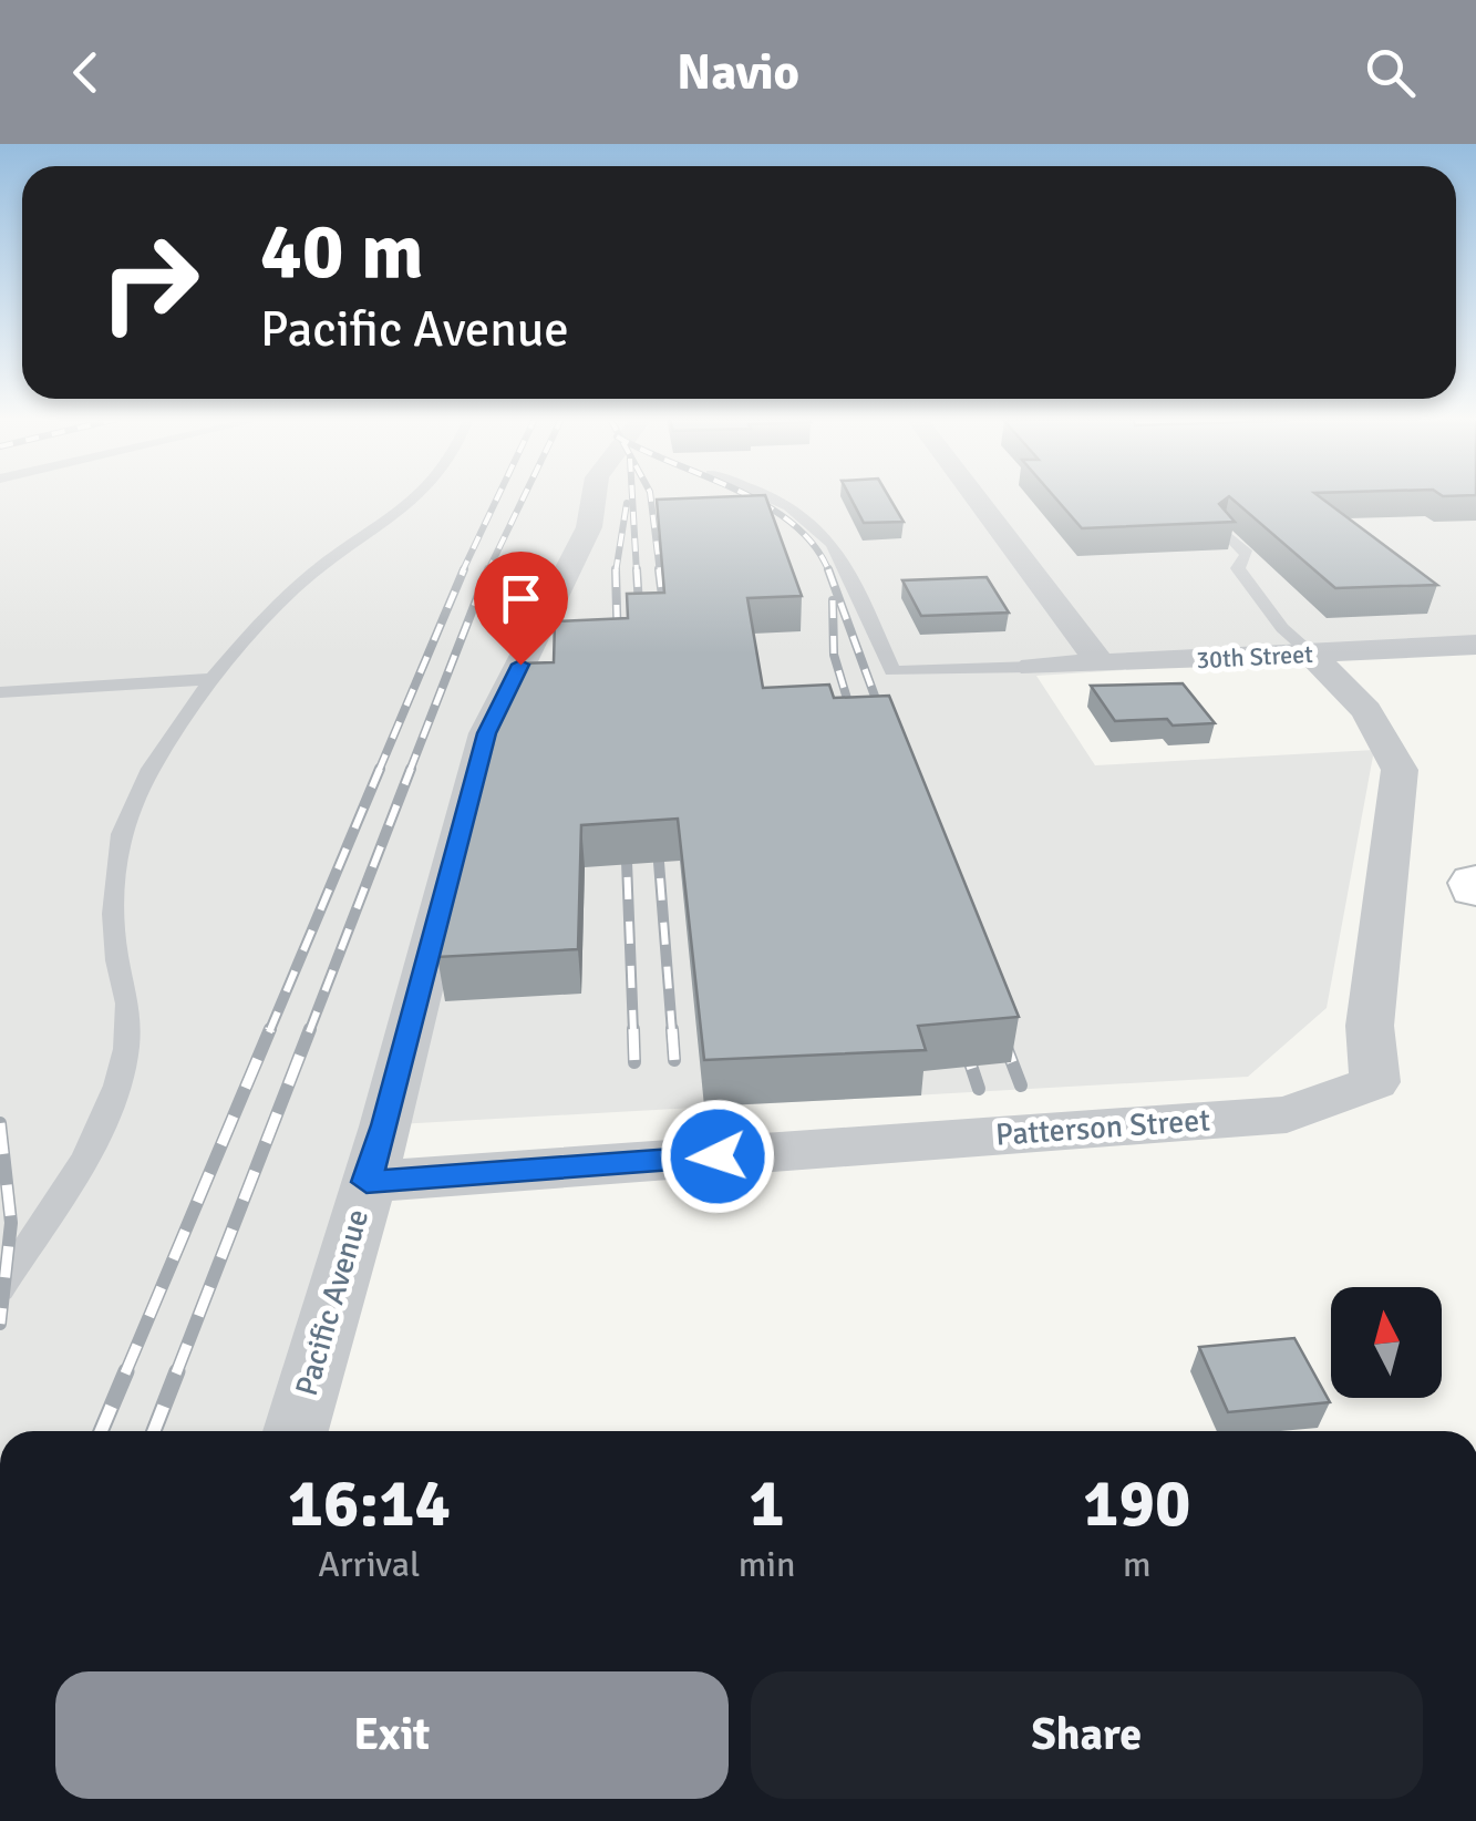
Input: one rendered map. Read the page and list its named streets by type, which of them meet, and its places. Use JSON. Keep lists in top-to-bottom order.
{
  "streets": {
    "street": ["30th Street", "Patterson Street", "Pacific Avenue"]
  },
  "crossings": [
    ["30th Street", "Patterson Street"],
    ["Patterson Street", "Pacific Avenue"]
  ],
  "north": "top",
  "page": {
    "header": "Navio",
    "turn": ["40 m", "Pacific Avenue"],
    "eta": [
      "16:14",
      "Arrival",
      "1",
      "min",
      "190",
      "m"
    ],
    "buttons": ["Exit", "Share"]
  }
}
